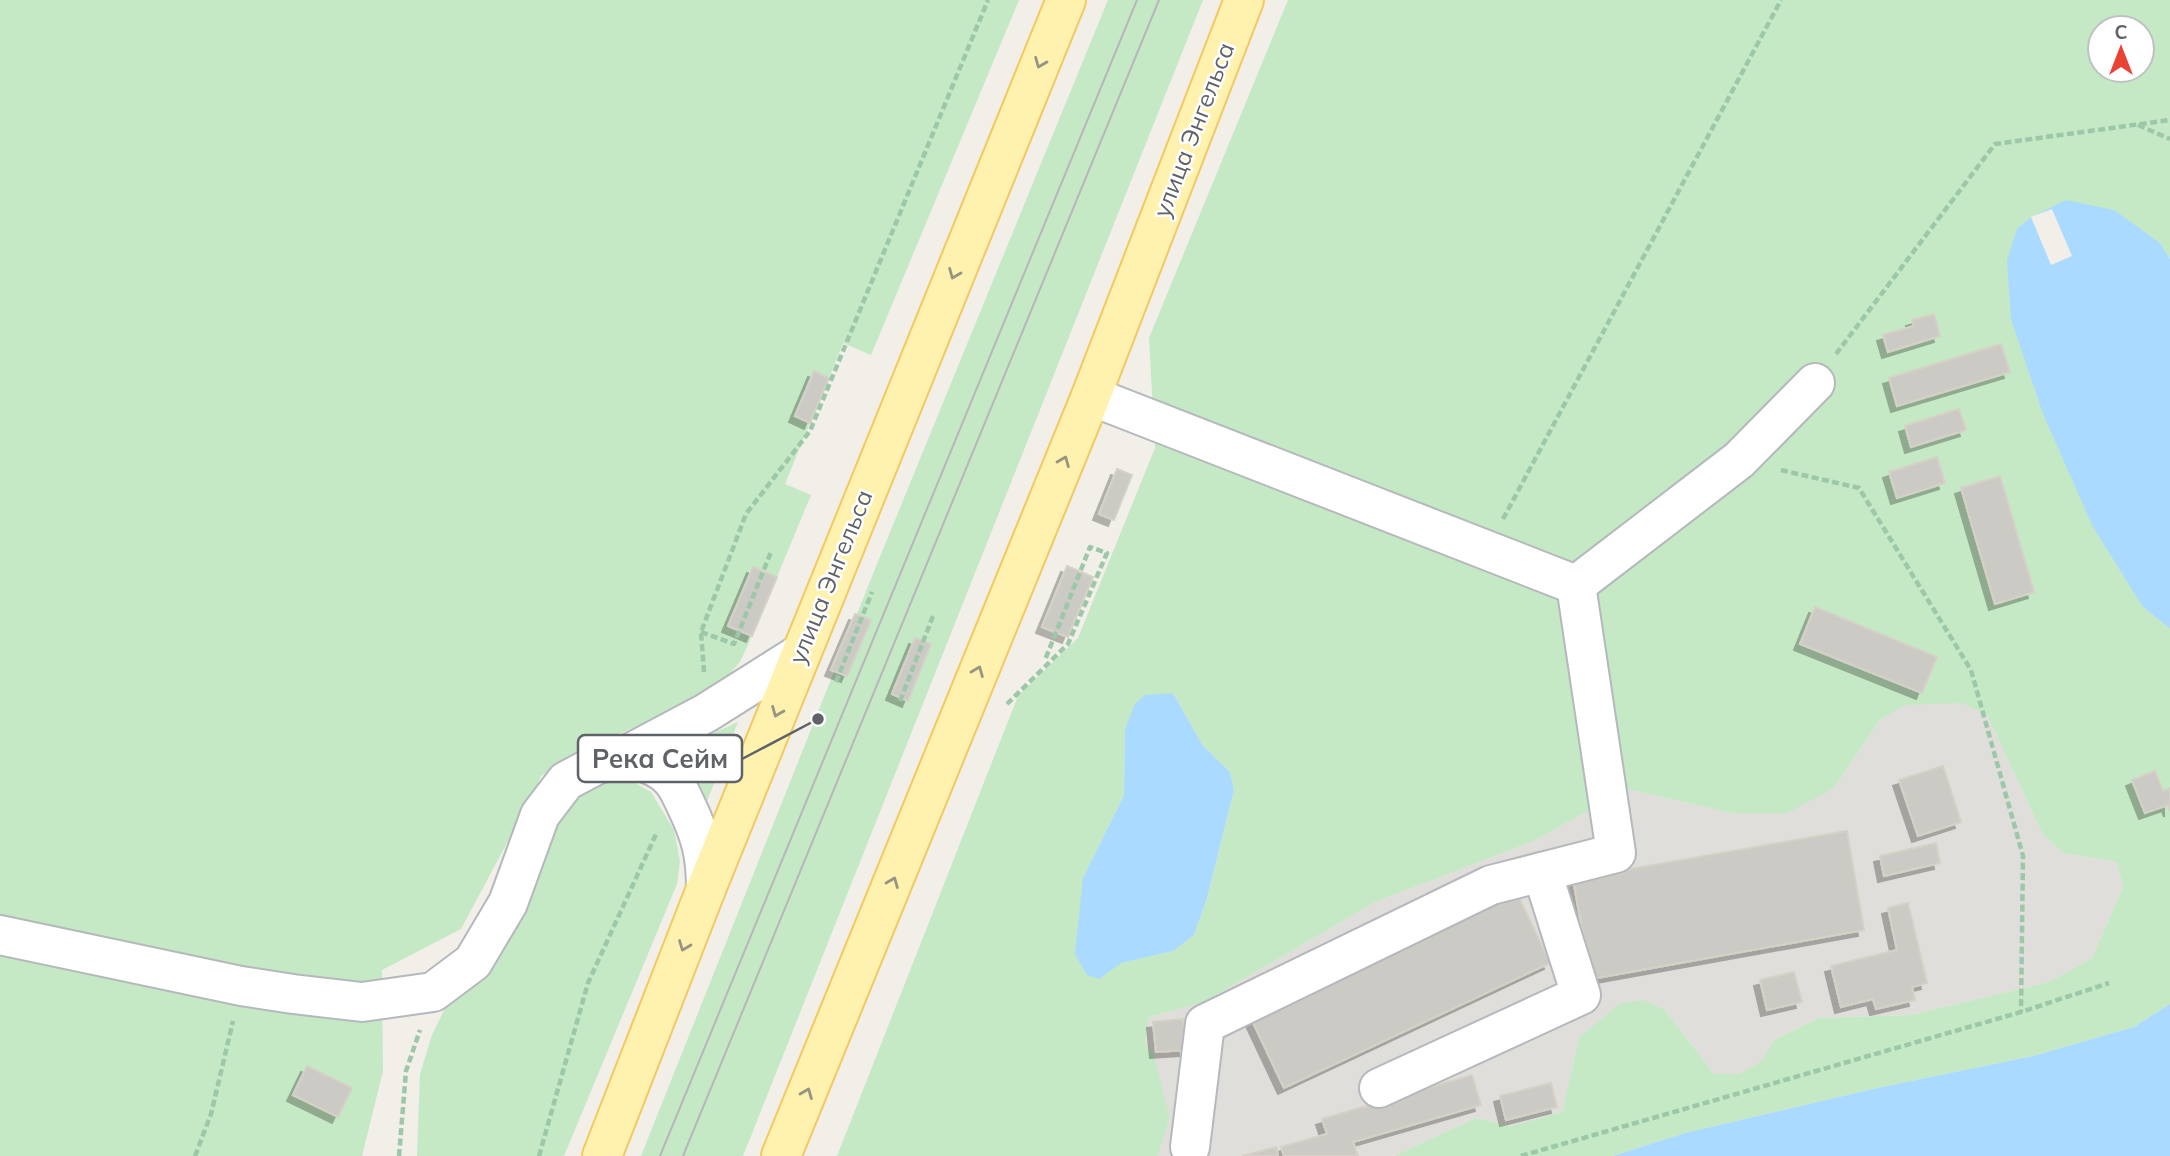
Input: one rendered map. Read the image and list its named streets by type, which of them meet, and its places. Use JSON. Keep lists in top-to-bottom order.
{
  "streets": {
    "main road": ["улица Энгельса"]
  },
  "places": ["Река Сейм"],
  "north": "top"
}
